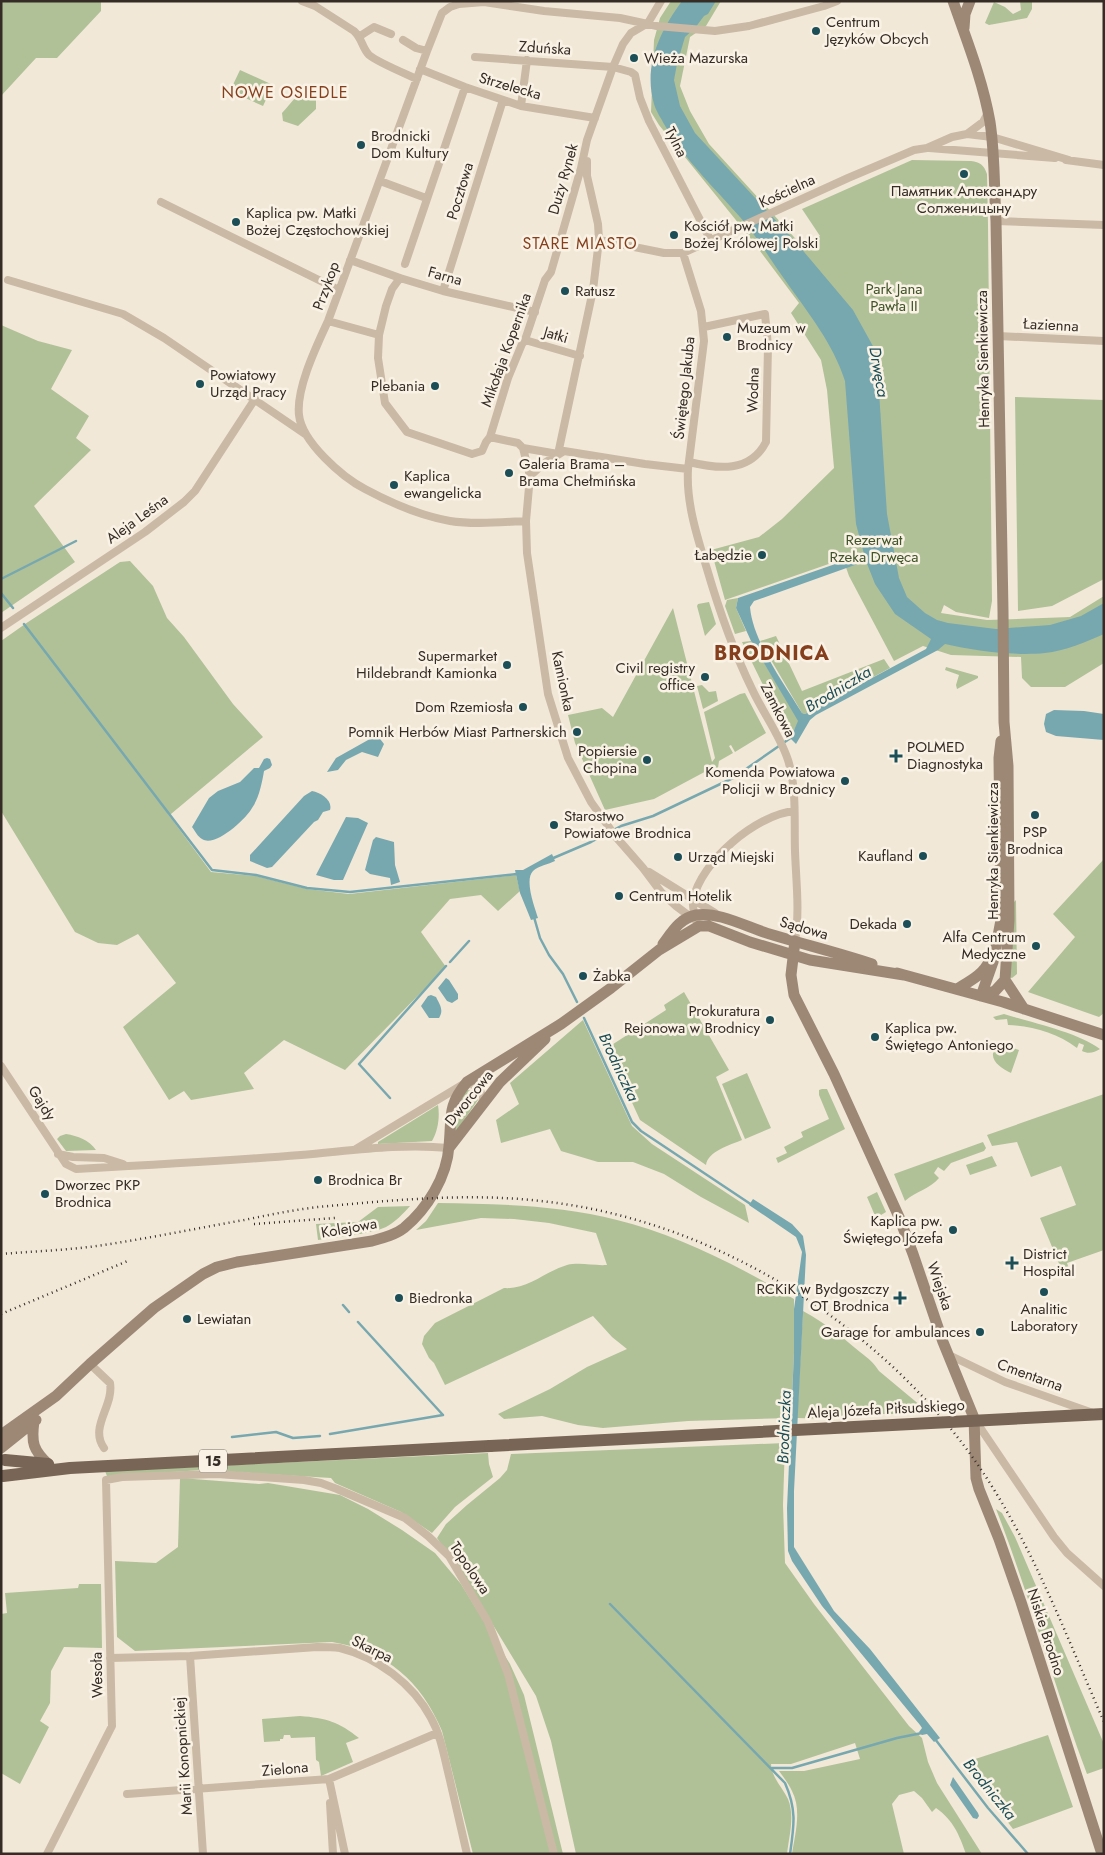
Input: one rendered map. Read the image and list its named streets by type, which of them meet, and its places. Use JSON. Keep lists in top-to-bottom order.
{
  "streets": {
    "main road": ["Aleja Józefa Piłsudskiego", "15"],
    "street": [
      "Zduńska",
      "Strzelecka",
      "Tylna",
      "Duży Rynek",
      "Pocztowa",
      "Kościelna",
      "Farna",
      "Przykop",
      "Łazienna",
      "Jatki",
      "Mikołaja Kopernika",
      "Henryka Sienkiewicza",
      "Świętego Jakuba",
      "Wodna",
      "Aleja Leśna",
      "Kamionka",
      "Zamkowa",
      "Sądowa",
      "Dworcowa",
      "Gajdy",
      "Kolejowa",
      "Wiejska",
      "Cmentarna",
      "Topolowa",
      "Niskie Brodno",
      "Skarpa",
      "Wesoła",
      "Marii Konopnickiej",
      "Zielona"
    ]
  },
  "crossings": [
    ["Zduńska", "Tylna"],
    ["Strzelecka", "Pocztowa"],
    ["Strzelecka", "Przykop"],
    ["Tylna", "Kościelna"],
    ["Duży Rynek", "Kościelna"],
    ["Duży Rynek", "Jatki"],
    ["Duży Rynek", "Mikołaja Kopernika"],
    ["Pocztowa", "Farna"],
    ["Kościelna", "Henryka Sienkiewicza"],
    ["Kościelna", "Świętego Jakuba"],
    ["Farna", "Przykop"],
    ["Farna", "Mikołaja Kopernika"],
    ["Przykop", "Kamionka"],
    ["Łazienna", "Henryka Sienkiewicza"],
    ["Jatki", "Mikołaja Kopernika"],
    ["Henryka Sienkiewicza", "Sądowa"],
    ["Świętego Jakuba", "Wodna"],
    ["Świętego Jakuba", "Zamkowa"],
    ["Wodna", "Zamkowa"],
    ["Kamionka", "Sądowa"],
    ["Kamionka", "Dworcowa"],
    ["Zamkowa", "Sądowa"],
    ["Zamkowa", "Wiejska"],
    ["Sądowa", "Dworcowa"],
    ["Sądowa", "Wiejska"],
    ["Dworcowa", "Gajdy"],
    ["Dworcowa", "Kolejowa"],
    ["Kolejowa", "15"],
    ["Wiejska", "Cmentarna"],
    ["Wiejska", "Niskie Brodno"],
    ["Cmentarna", "Aleja Józefa Piłsudskiego"],
    ["Aleja Józefa Piłsudskiego", "15"],
    ["Topolowa", "Wesoła"],
    ["Skarpa", "Wesoła"],
    ["Skarpa", "Marii Konopnickiej"],
    ["Skarpa", "Zielona"],
    ["Marii Konopnickiej", "Zielona"]
  ],
  "districts": ["NOWE OSIEDLE", "STARE MIASTO", "BRODNICA"],
  "water": ["Drwęca", "Brodniczka"],
  "parks": ["Park Jana Pawła II", "Rezerwat Rzeka Drwęca"],
  "places": {
    "other": [
      "Centrum Języków Obcych",
      "Wieża Mazurska",
      "Brodnicki Dom Kultury",
      "Памятник Александру Солженицыну",
      "Kaplica pw. Matki Bożej Częstochowskiej",
      "Kościół pw. Matki Bożej Królowej Polski",
      "Ratusz",
      "Muzeum w Brodnicy",
      "Powiatowy Urząd Pracy",
      "Plebania",
      "Galeria Brama – Brama Chełmińska",
      "Kaplica ewangelicka",
      "Łabędzie",
      "Supermarket Hildebrandt Kamionka",
      "Civil registry office",
      "Dom Rzemiosła",
      "Pomnik Herbów Miast Partnerskich",
      "Popiersie Chopina",
      "Komenda Powiatowa Policji w Brodnicy",
      "PSP Brodnica",
      "Starostwo Powiatowe Brodnica",
      "Kaufland",
      "Urząd Miejski",
      "Centrum Hotelik",
      "Dekada",
      "Alfa Centrum Medyczne",
      "Żabka",
      "Prokuratura Rejonowa w Brodnicy",
      "Kaplica pw. Świętego Antoniego",
      "Brodnica Br",
      "Dworzec PKP Brodnica",
      "Kaplica pw. Świętego Józefa",
      "Analitic Laboratory",
      "Biedronka",
      "Lewiatan",
      "Garage for ambulances"
    ],
    "health": ["POLMED Diagnostyka", "District Hospital", "RCKiK w Bydgoszczy OT Brodnica"]
  }
}
